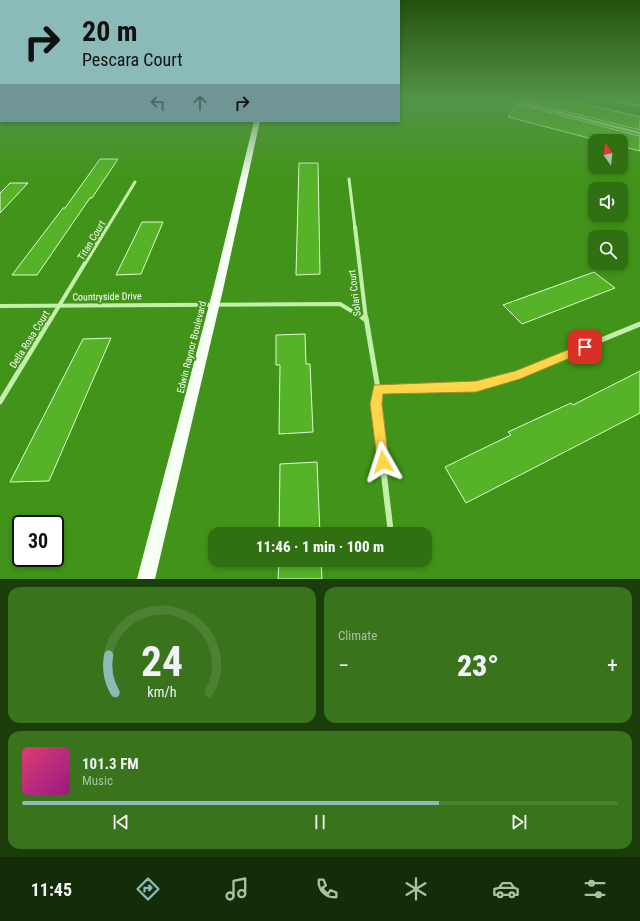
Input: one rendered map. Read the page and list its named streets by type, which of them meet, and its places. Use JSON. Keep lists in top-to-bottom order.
{
  "streets": {
    "main road": ["Edwin Raynor Boulevard"],
    "street": [
      "Titan Court",
      "Solari Court",
      "Countryside Drive",
      "Della Rosa Court"
    ]
  },
  "crossings": [
    ["Titan Court", "Countryside Drive"],
    ["Titan Court", "Della Rosa Court"],
    ["Solari Court", "Countryside Drive"],
    ["Solari Court", "Edwin Raynor Boulevard"],
    ["Countryside Drive", "Della Rosa Court"],
    ["Countryside Drive", "Edwin Raynor Boulevard"]
  ],
  "north": "top",
  "page": {
    "turn": ["20 m", "Pescara Court"],
    "limit": "30",
    "trip": "11:46 · 1 min · 100 m",
    "tile": "Climate",
    "heat": ["−", "23°", "+"],
    "song": ["101.3 FM", "Music"],
    "tabs": "11:45",
    "gauge": ["24", "km/h"]
  }
}
